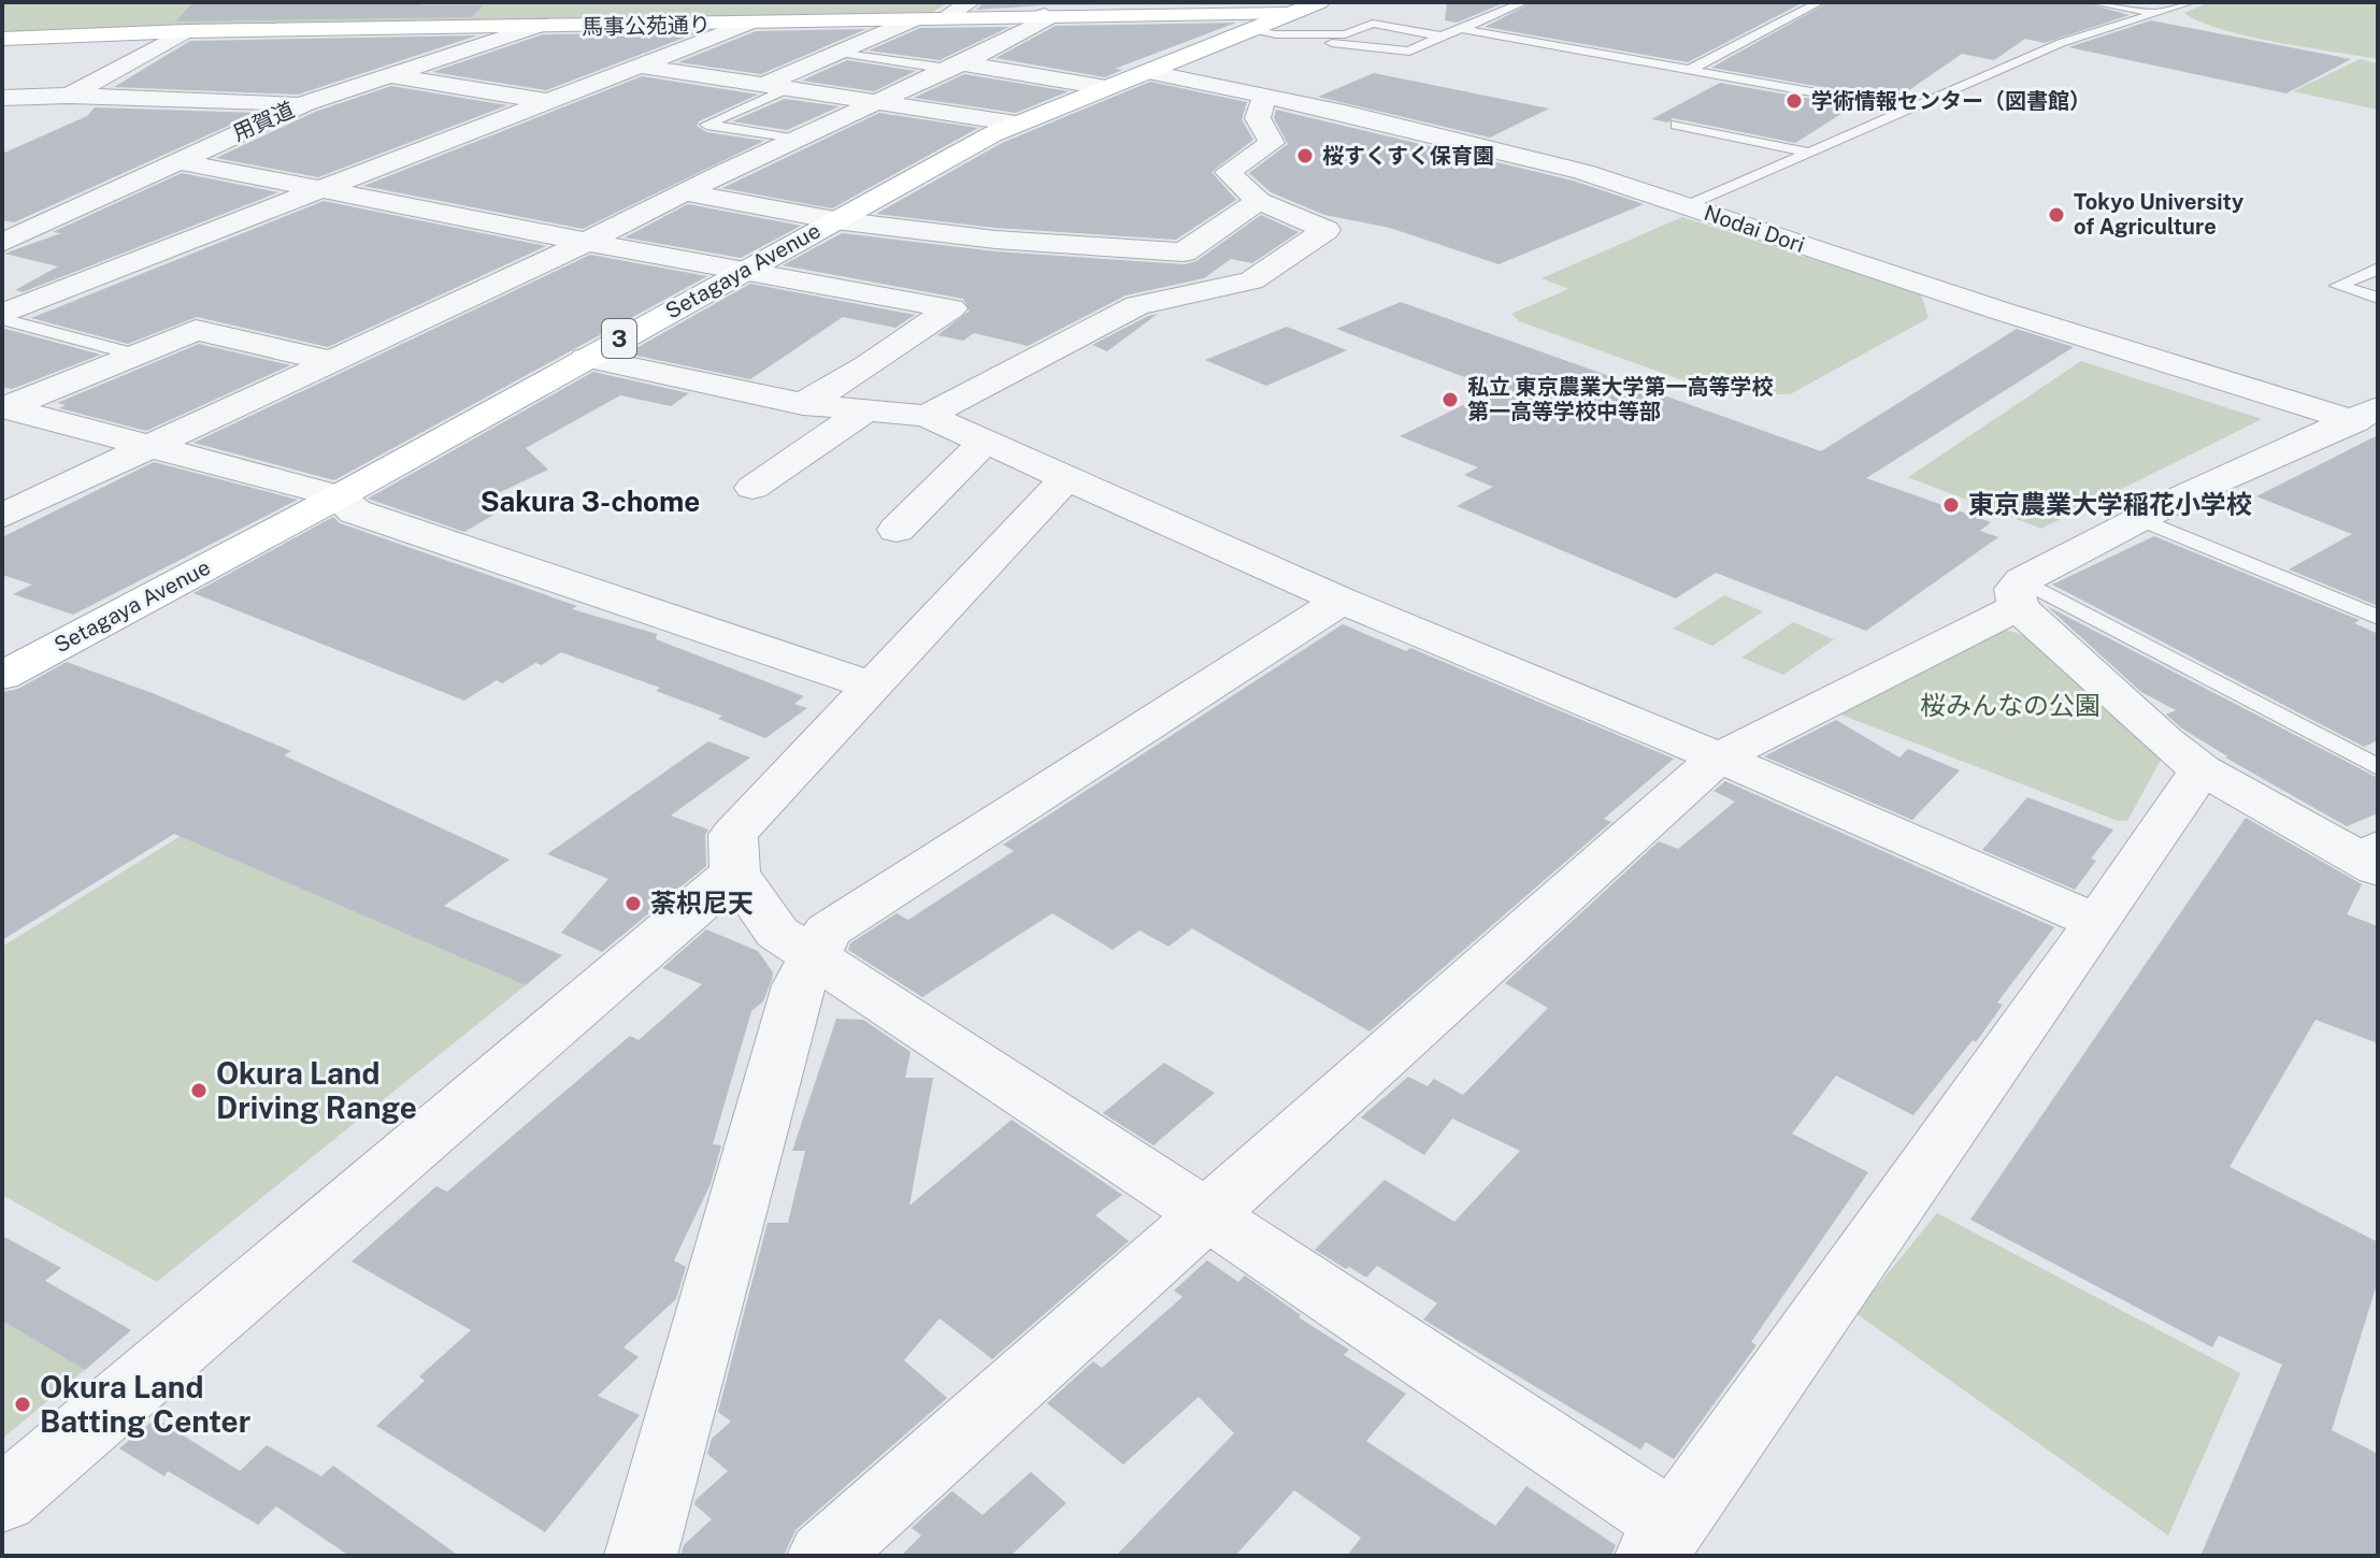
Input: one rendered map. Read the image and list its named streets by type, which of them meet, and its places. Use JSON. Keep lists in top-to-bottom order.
{
  "streets": {
    "main road": ["馬事公苑通り", "Setagaya Avenue", "3"],
    "street": ["用賀道", "Nodai Dori"]
  },
  "crossings": [
    ["馬事公苑通り", "用賀道"],
    ["馬事公苑通り", "Setagaya Avenue"],
    ["Nodai Dori", "Setagaya Avenue"]
  ],
  "districts": ["Sakura 3-chome"],
  "parks": ["桜みんなの公園"],
  "places": [
    "学術情報センター（図書館）",
    "桜すくすく保育園",
    "Tokyo University of Agriculture",
    "私立 東京農業大学第一高等学校 第一高等学校中等部",
    "東京農業大学稲花小学校",
    "荼枳尼天",
    "Okura Land Driving Range",
    "Okura Land Batting Center"
  ]
}
